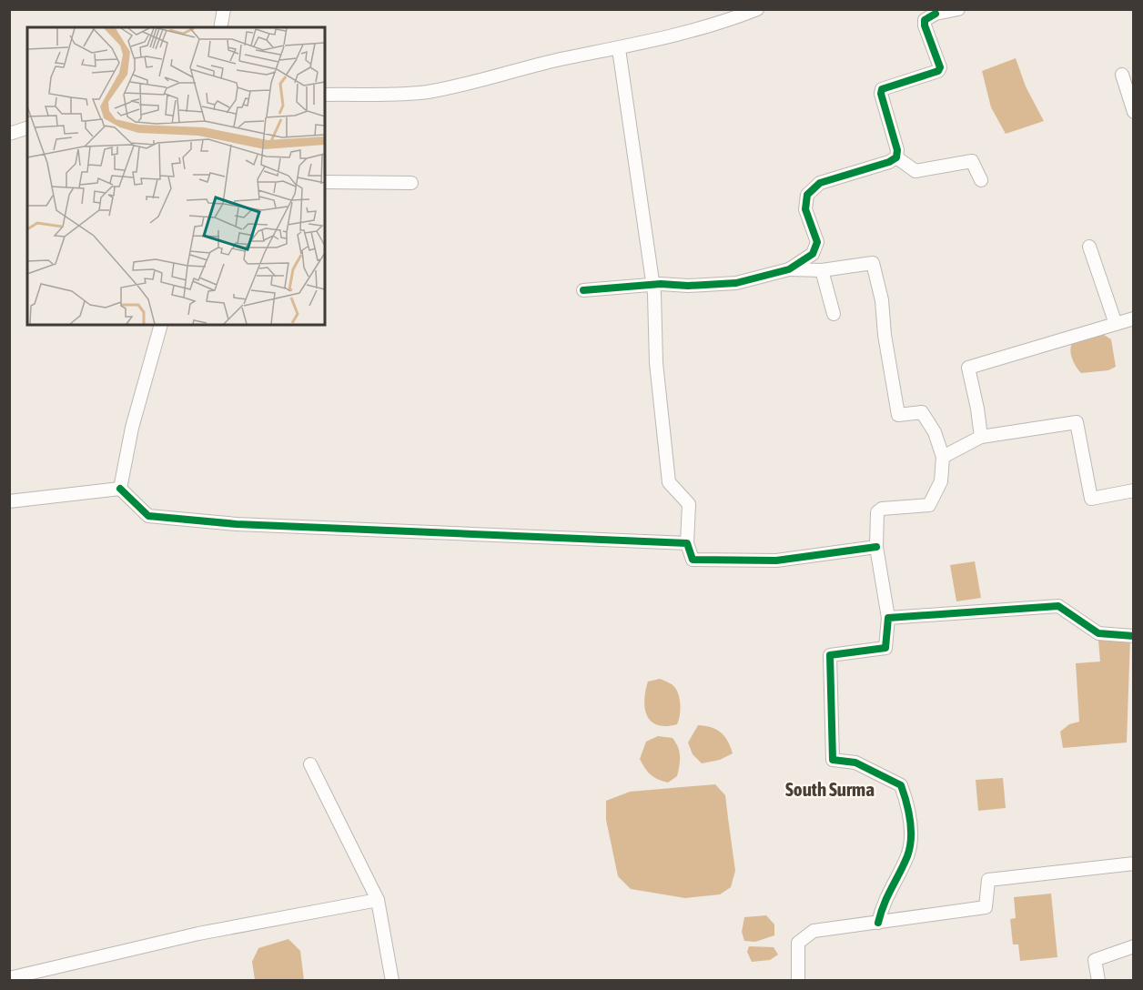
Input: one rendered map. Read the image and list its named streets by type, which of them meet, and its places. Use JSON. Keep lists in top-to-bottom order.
{
  "districts": ["South Surma"]
}
